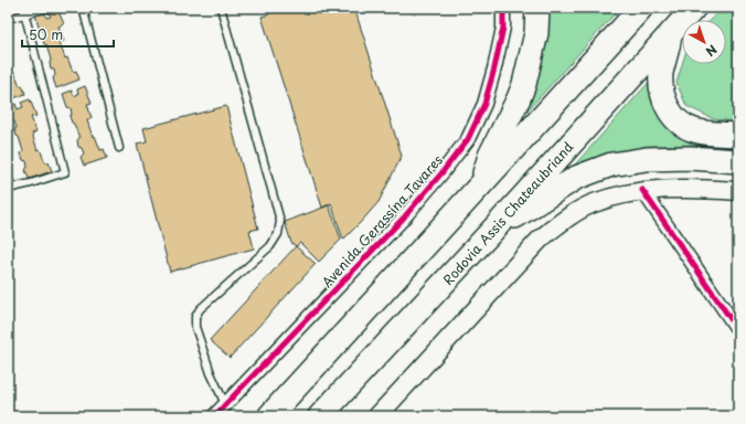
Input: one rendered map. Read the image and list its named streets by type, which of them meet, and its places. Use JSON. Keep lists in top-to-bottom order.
{
  "streets": {
    "highway": ["Rodovia Assis Chateaubriand"],
    "street": ["Avenida Gerassína Tavares"]
  },
  "scale_bar": "50 m",
  "north": "bottom right"
}
